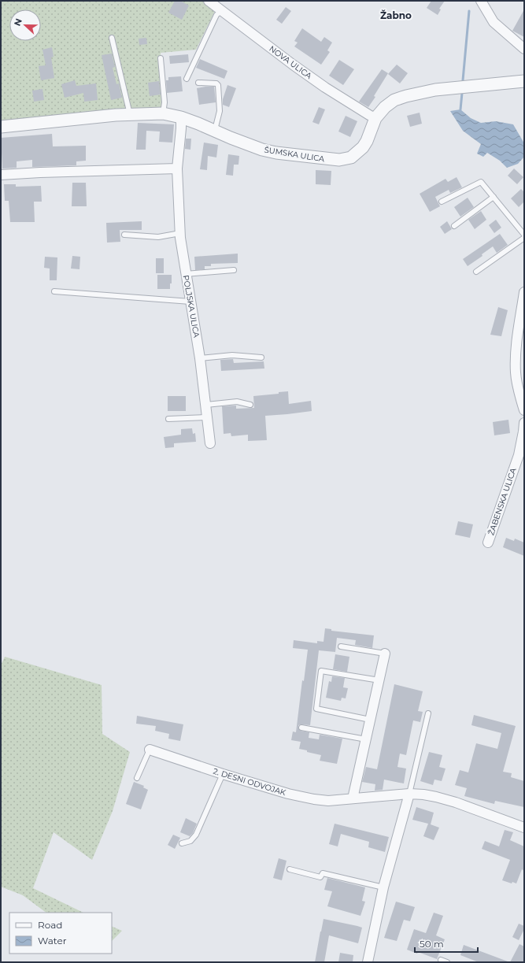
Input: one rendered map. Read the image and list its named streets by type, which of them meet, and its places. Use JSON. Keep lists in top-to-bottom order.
{
  "streets": {
    "street": [
      "NOVA ULICA",
      "ŠUMSKA ULICA",
      "POLJSKA ULICA",
      "ŽABENSKA ULICA",
      "2. DESNI ODVOJAK"
    ]
  },
  "crossings": [
    ["NOVA ULICA", "ŠUMSKA ULICA"],
    ["ŠUMSKA ULICA", "POLJSKA ULICA"]
  ],
  "districts": ["Žabno"],
  "legend": ["Road", "Water"],
  "scale_bar": "50 m",
  "north": "left"
}
